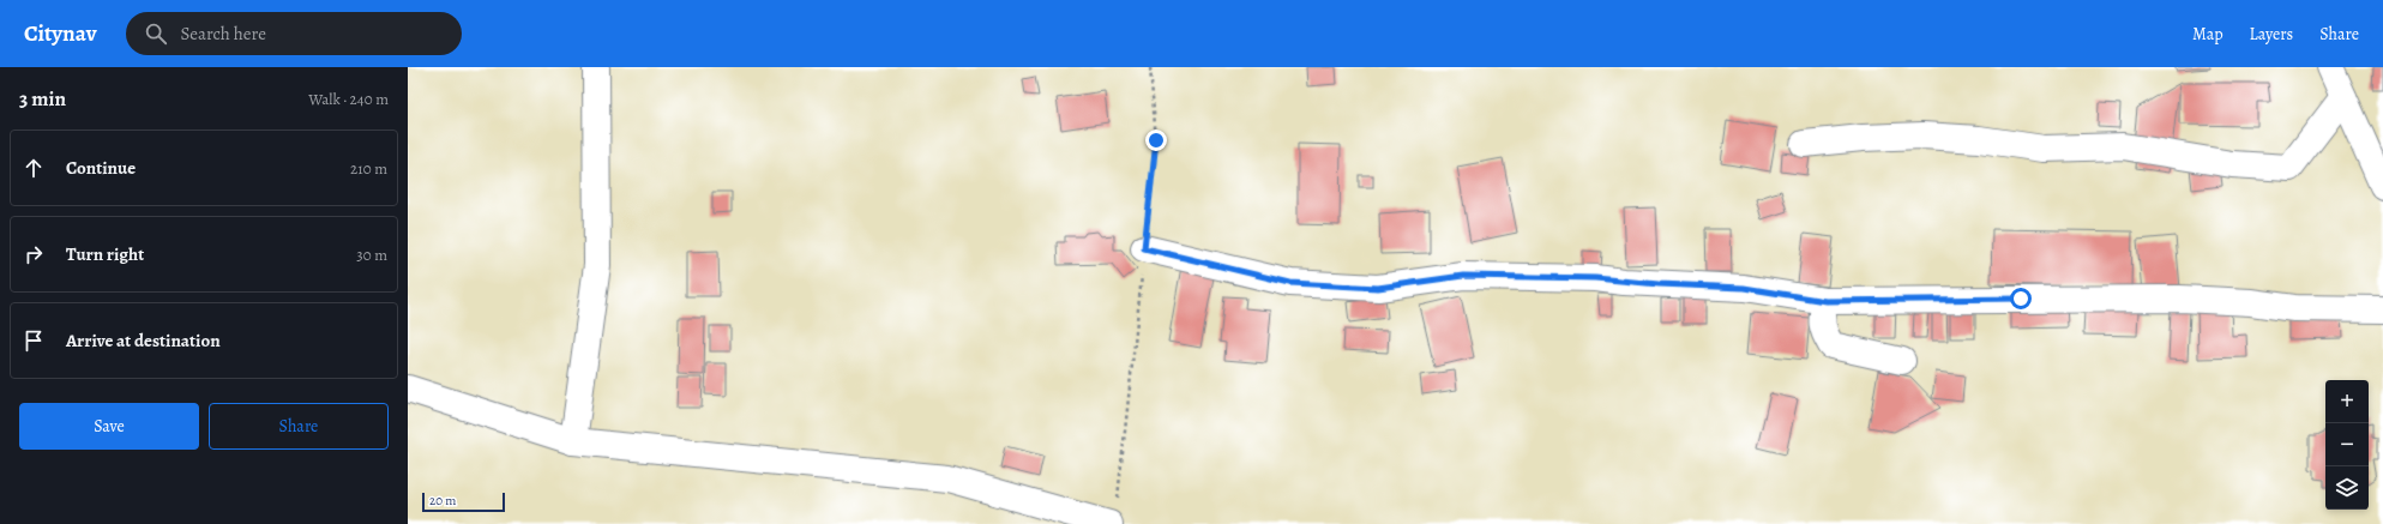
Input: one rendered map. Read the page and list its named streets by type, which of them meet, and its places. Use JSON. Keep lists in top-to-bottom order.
{
  "scale_bar": "20 m",
  "page": {
    "header": "Citynav",
    "search": "Search here",
    "nav": ["Map", "Layers", "Share"],
    "heading": ["3 min", "Walk · 240 m"],
    "list": [
      ["Continue", "210 m"],
      ["Turn right", "30 m"],
      "Arrive at destination"
    ],
    "map_buttons": ["+", "−"],
    "buttons": ["Save", "Share"],
    "scale": "20 m"
  }
}
